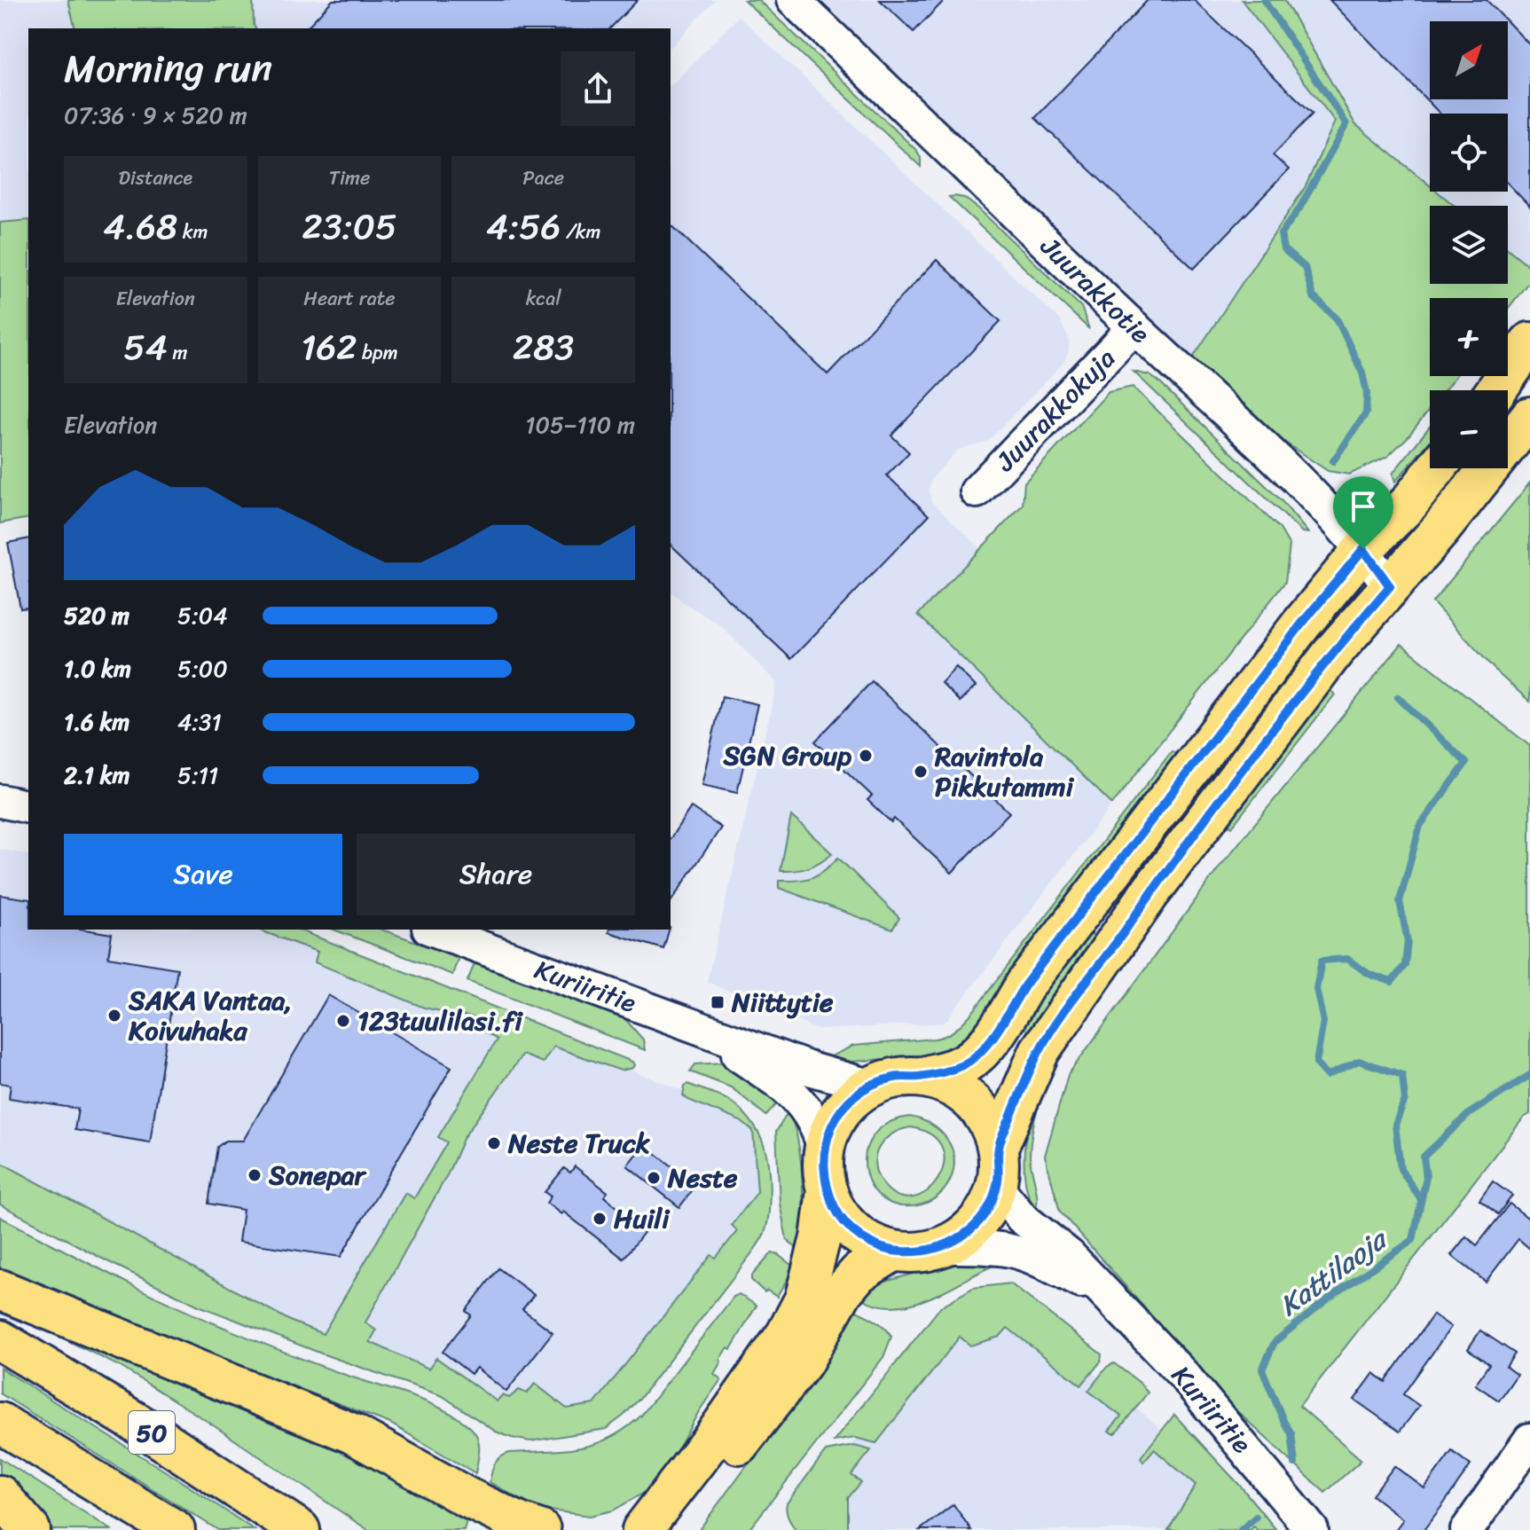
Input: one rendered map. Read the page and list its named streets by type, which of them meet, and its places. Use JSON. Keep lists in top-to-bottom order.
{
  "streets": {
    "main road": ["50"],
    "street": ["Juurakkotie", "Juurakkokuja", "Kuriiritie"]
  },
  "crossings": [
    ["Juurakkotie", "Juurakkokuja"]
  ],
  "water": ["Kattilaoja"],
  "places": {
    "other": [
      "SGN Group",
      "Ravintola Pikkutammi",
      "SAKA Vantaa, Koivuhaka",
      "123tuulilasi.fi",
      "Neste Truck",
      "Sonepar",
      "Neste",
      "Huili"
    ],
    "transit": ["Niittytie"]
  },
  "north": "top right",
  "page": {
    "map_buttons": ["+", "−"],
    "heading": ["Morning run", "07:36 · 9 × 520 m"],
    "stats": [
      ["Distance", "4.68 km"],
      ["Time", "23:05"],
      ["Pace", "4:56 /km"],
      ["Elevation", "54 m"],
      ["Heart rate", "162 bpm"],
      ["kcal", "283"]
    ],
    "chart": ["Elevation", "105–110 m"],
    "list": [
      {
        "name": "520 m",
        "note": "5:04"
      },
      {
        "name": "1.0 km",
        "note": "5:00"
      },
      {
        "name": "1.6 km",
        "note": "4:31"
      },
      {
        "name": "2.1 km",
        "note": "5:11"
      }
    ],
    "buttons": ["Save", "Share"]
  }
}
